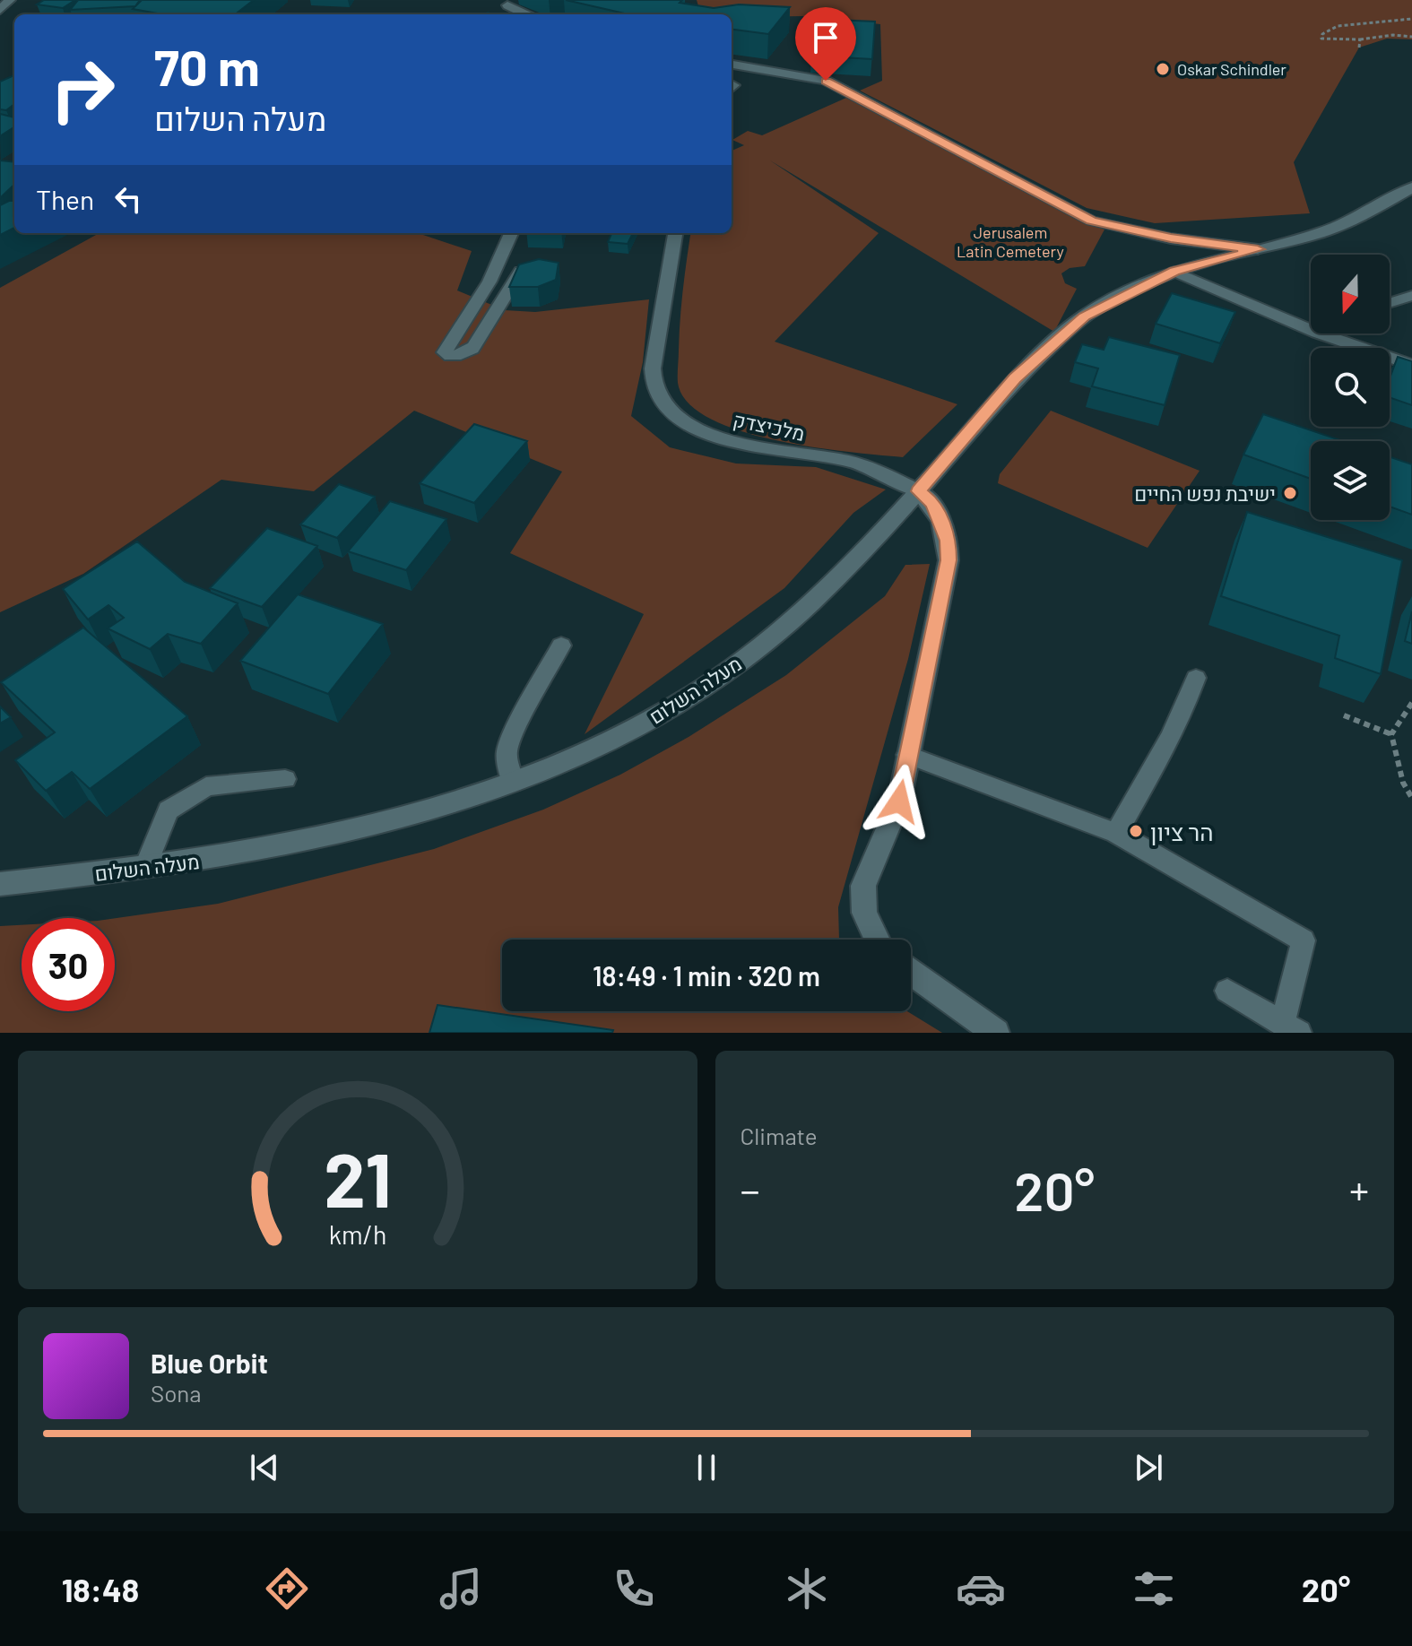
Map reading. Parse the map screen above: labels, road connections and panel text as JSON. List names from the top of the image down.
{
  "streets": {
    "street": ["מעלה השלום"],
    "lane": ["מלכיצדק"]
  },
  "crossings": [
    ["מלכיצדק", "מעלה השלום"]
  ],
  "parks": ["Jerusalem Latin Cemetery"],
  "places": ["Oskar Schindler", "ישיבת נפש החיים", "הר ציון"],
  "north": "bottom",
  "page": {
    "turn": ["70 m", "מעלה השלום"],
    "then": "Then",
    "limit": "30",
    "trip": "18:49 · 1 min · 320 m",
    "tile": "Climate",
    "heat": ["−", "20°", "+"],
    "song": ["Blue Orbit", "Sona"],
    "tabs": ["18:48", "20°"],
    "gauge": ["21", "km/h"]
  }
}
